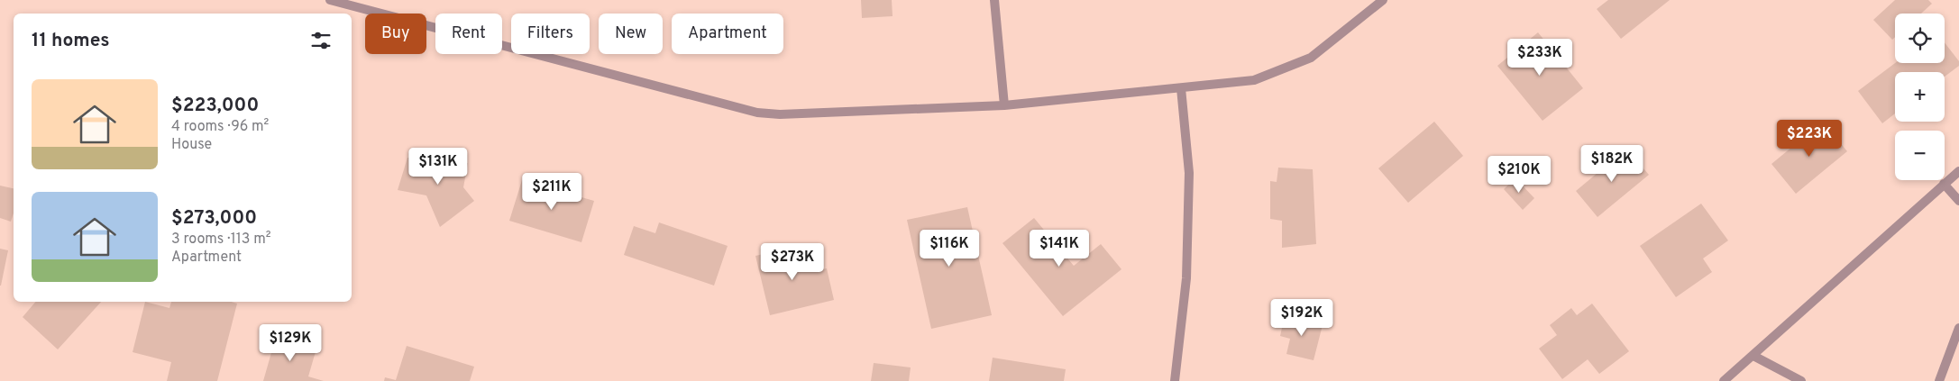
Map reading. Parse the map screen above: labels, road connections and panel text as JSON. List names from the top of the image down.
{
  "page": {
    "map_buttons": ["+", "−"],
    "chip": [
      "Buy",
      "Rent",
      "Filters",
      "New",
      "Apartment"
    ],
    "heading": "11 homes",
    "price": [
      "$233K",
      "$223K",
      "$182K",
      "$131K",
      "$210K",
      "$211K",
      "$116K",
      "$141K",
      "$273K",
      "$192K",
      "$129K"
    ],
    "list": [
      {
        "name": "$223,000",
        "note": "4 rooms · 96 m² · House"
      },
      {
        "name": "$273,000",
        "note": "3 rooms · 113 m² · Apartment"
      }
    ]
  }
}
